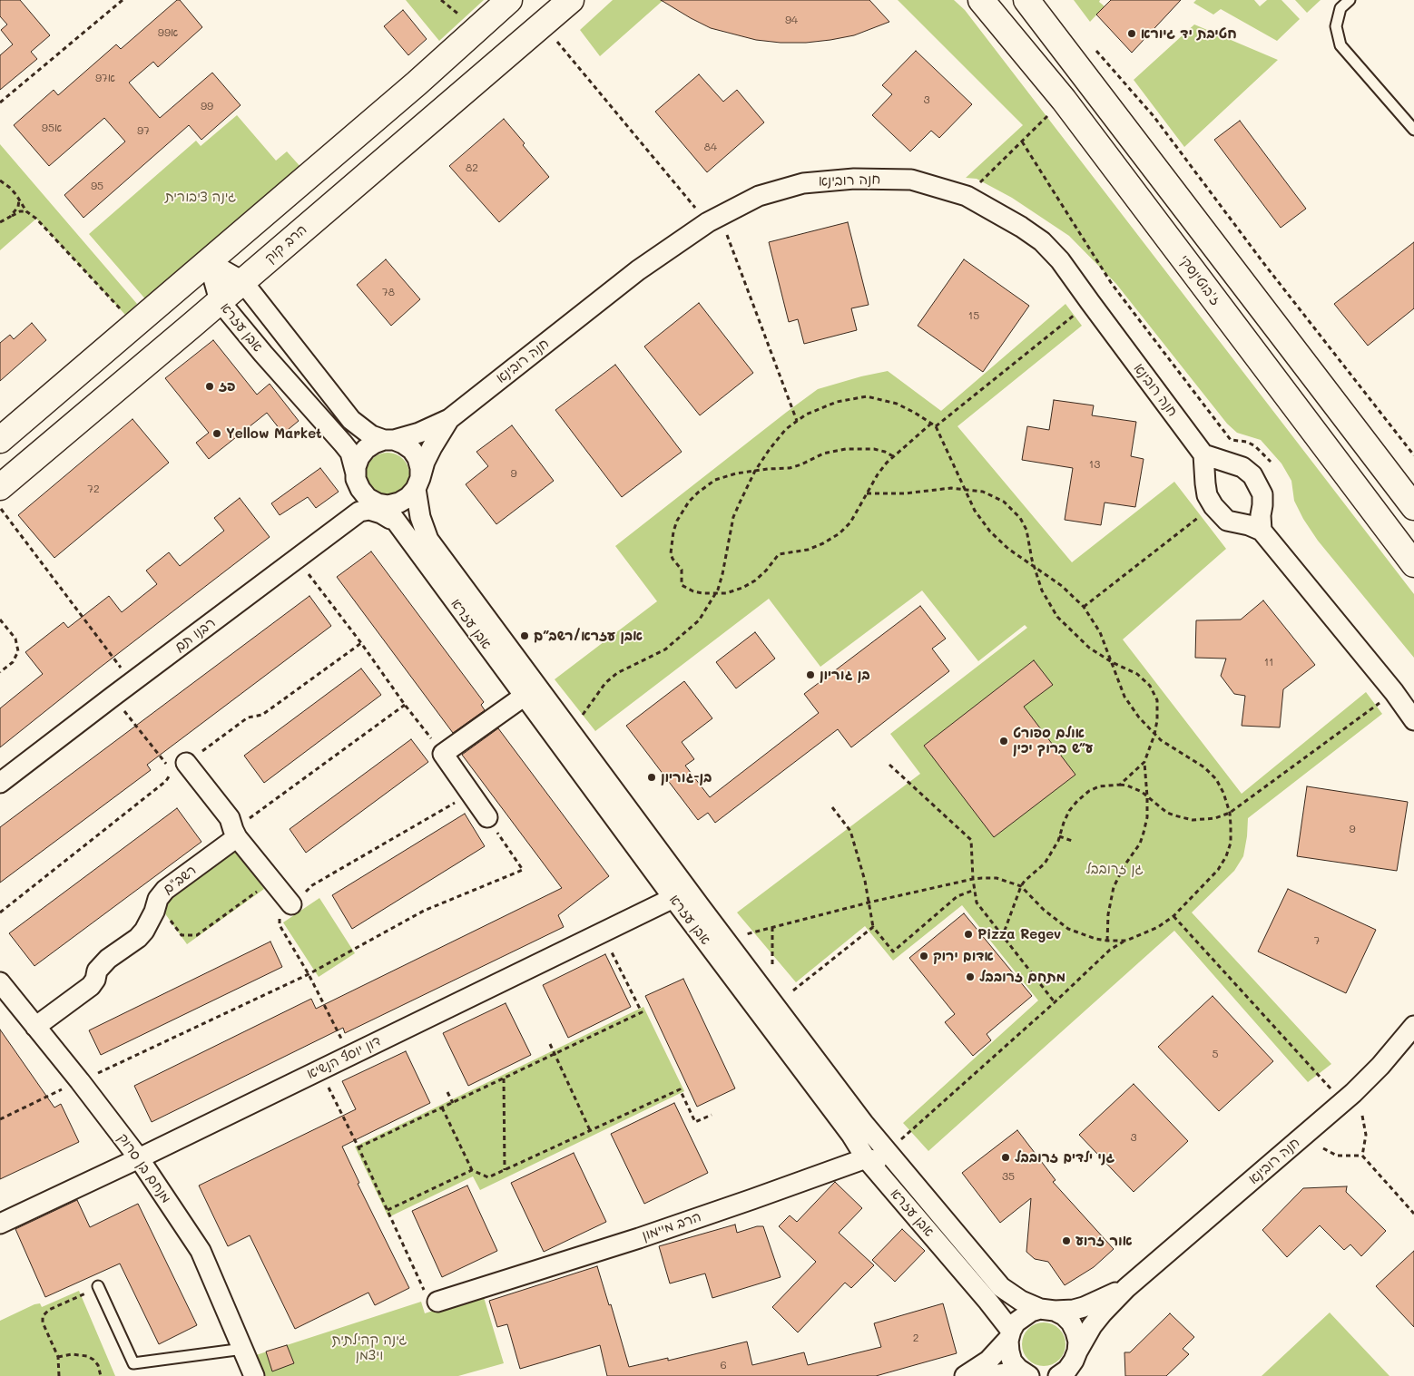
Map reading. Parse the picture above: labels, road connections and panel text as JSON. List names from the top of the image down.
{
  "streets": {
    "main road": ["הרב קוק", "ז'בוטינסקי"],
    "street": [
      "חנה רובינא",
      "אבן עזרא",
      "רבנו תם",
      "רשב\"ם",
      "דון יוסף הנשיא",
      "מנחם בן סרוק",
      "הרב מיימון"
    ]
  },
  "crossings": [
    ["חנה רובינא", "אבן עזרא"],
    ["הרב קוק", "אבן עזרא"],
    ["אבן עזרא", "רבנו תם"],
    ["אבן עזרא", "דון יוסף הנשיא"],
    ["אבן עזרא", "הרב מיימון"],
    ["רשב\"ם", "מנחם בן סרוק"],
    ["דון יוסף הנשיא", "מנחם בן סרוק"]
  ],
  "parks": ["גינה ציבורית", "גן זרובבל", "גינה קהילתית ויצמן"],
  "places": [
    "חטיבת יד גיורא",
    "פז",
    "Yellow Market",
    "אבן עזרא/רשב״ם",
    "בן גוריון",
    "אולם ספורט ע״ש ברוך יכין",
    "בן-גוריון",
    "Pizza Regev",
    "אדום ירוק",
    "מתחם זרובבל",
    "גני ילדים זרובבל",
    "אור זרוע"
  ],
  "house_numbers": [
    "94",
    "99א",
    "97א",
    "3",
    "99",
    "95א",
    "97",
    "84",
    "82",
    "95",
    "78",
    "15",
    "13",
    "9",
    "72",
    "11",
    "9",
    "7",
    "5",
    "3",
    "35",
    "2",
    "6"
  ]
}
